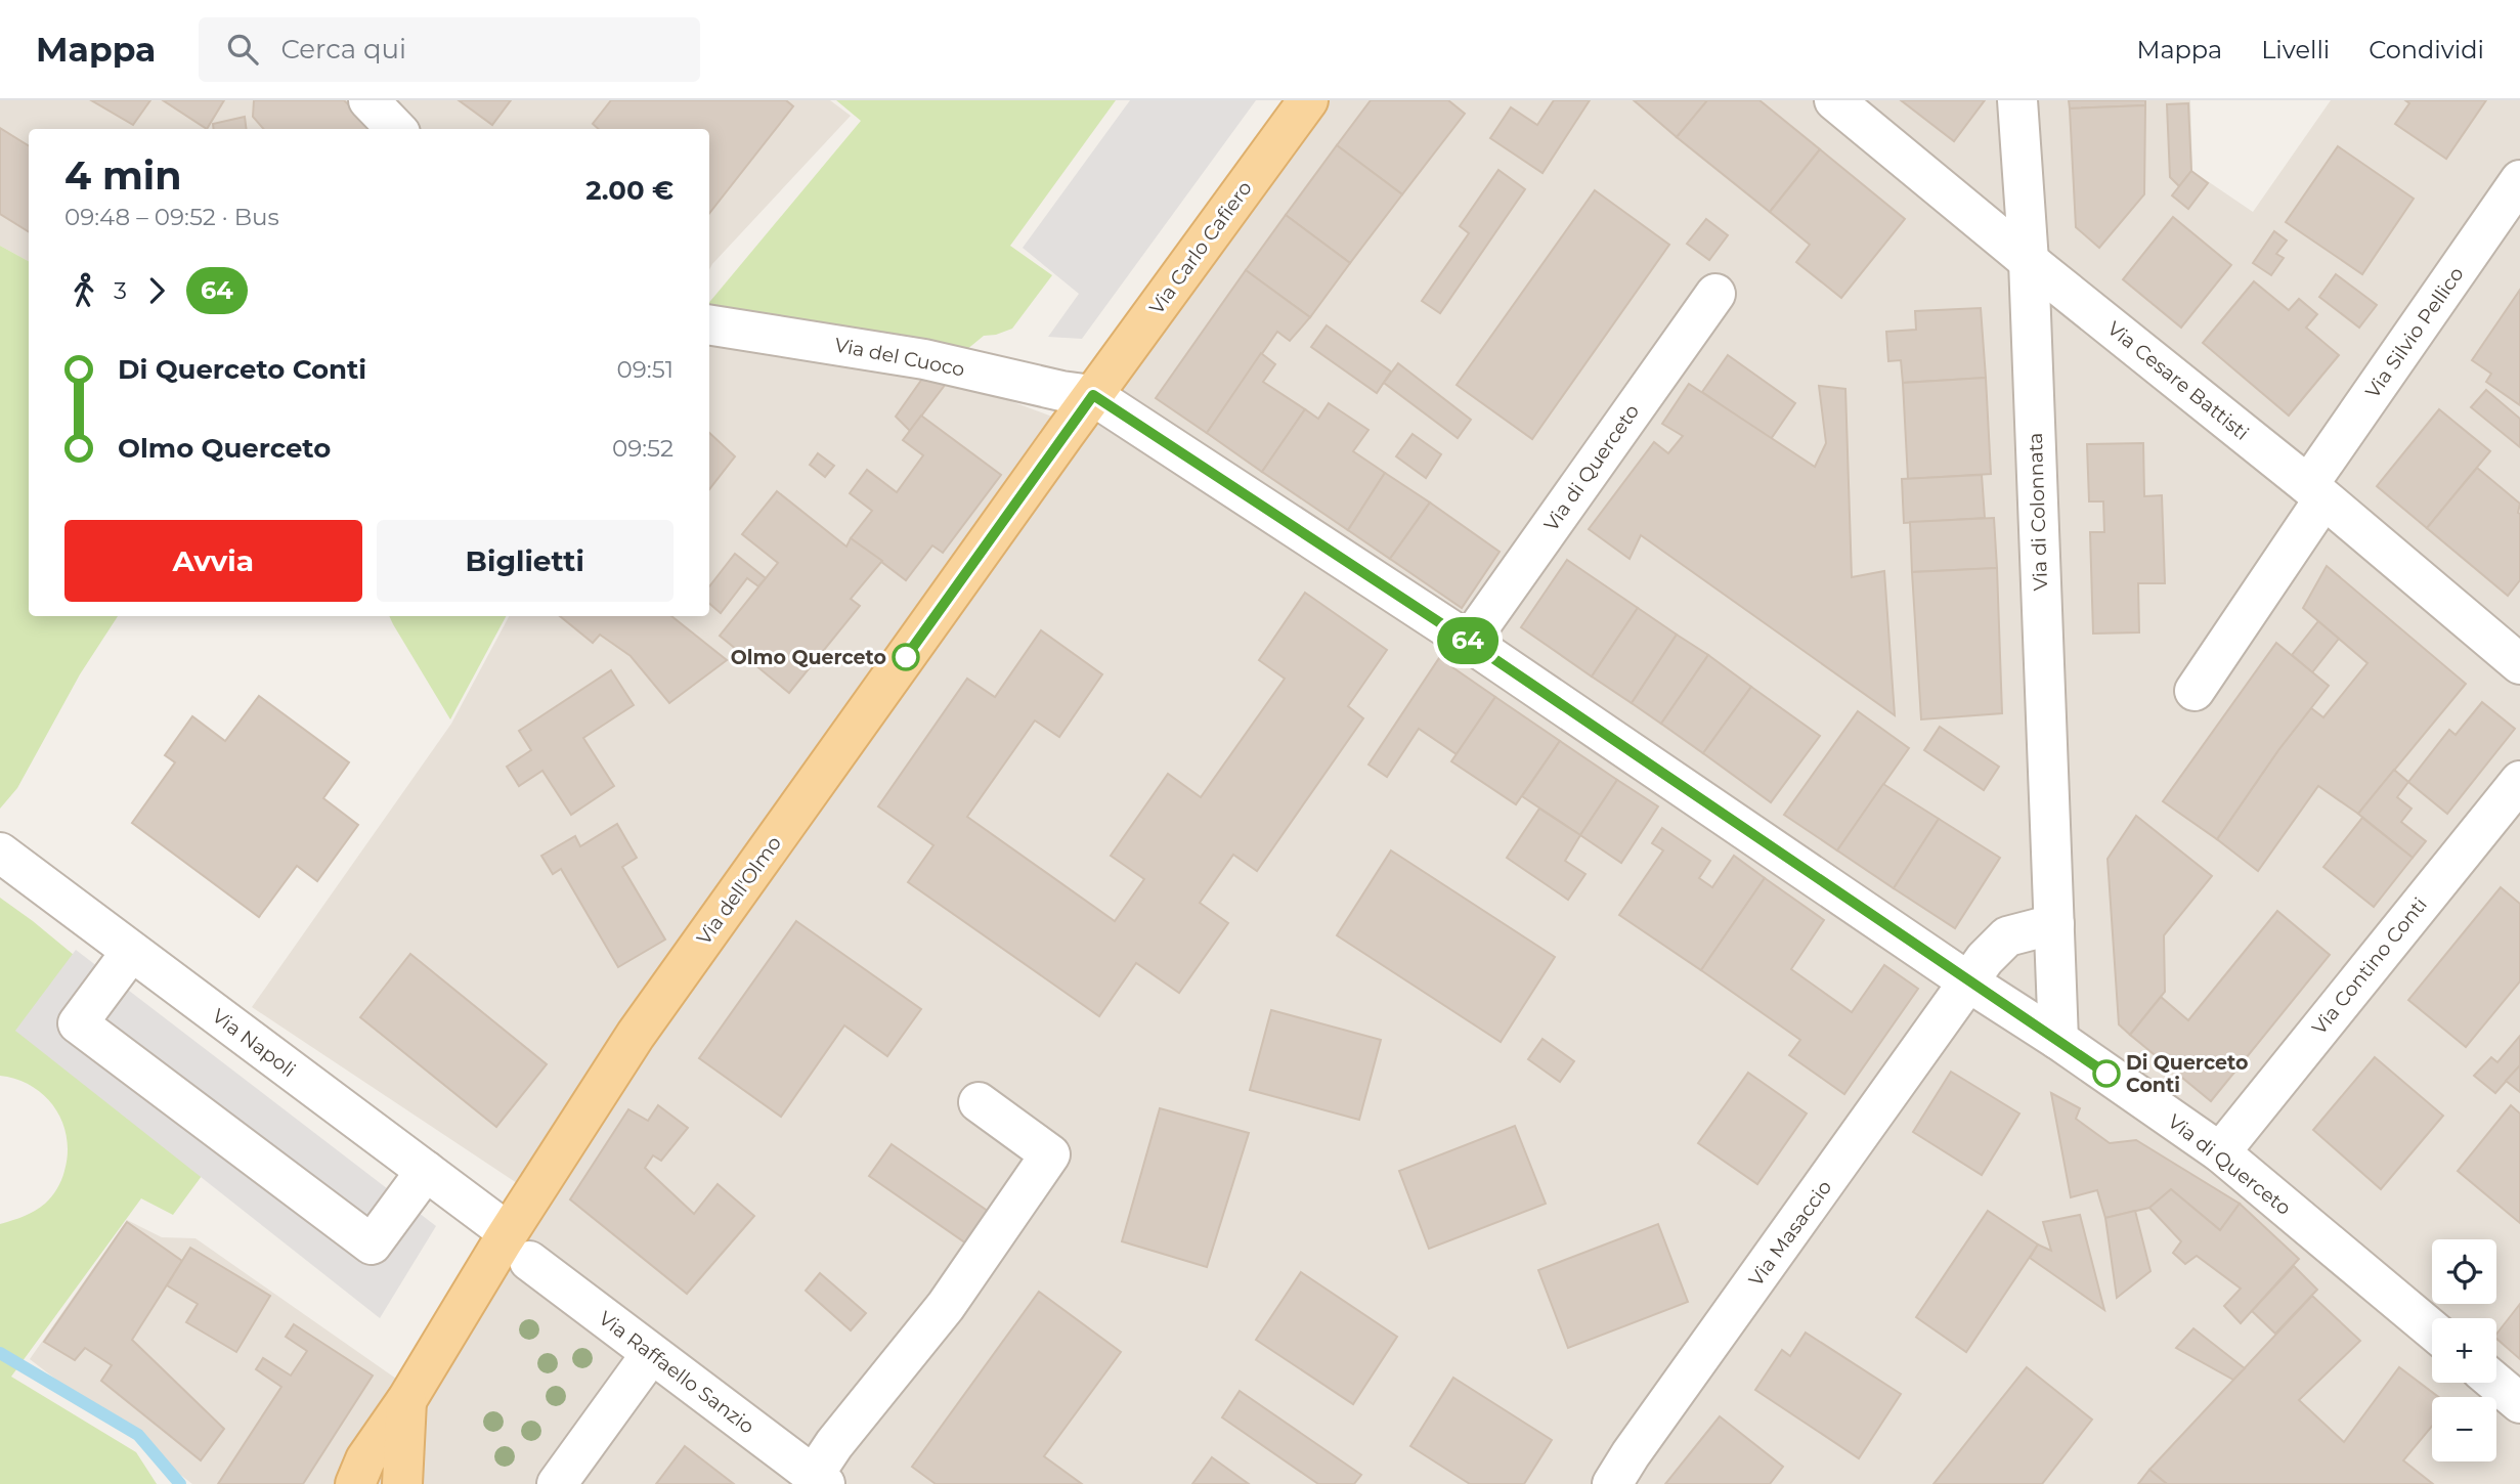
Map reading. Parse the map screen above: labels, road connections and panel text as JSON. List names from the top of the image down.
{
  "streets": {
    "main road": ["Via Carlo Cafiero", "Via dell'Olmo"],
    "street": [
      "Via Silvio Pellico",
      "Via del Cuoco",
      "Via Cesare Battisti",
      "Via di Querceto",
      "Via di Colonnata",
      "Via Contino Conti",
      "Via Napoli",
      "Via Masaccio",
      "Via Raffaello Sanzio"
    ]
  },
  "crossings": [
    ["Via Carlo Cafiero", "Via del Cuoco"],
    ["Via Carlo Cafiero", "Via di Querceto"],
    ["Via Carlo Cafiero", "Via dell'Olmo"],
    ["Via Silvio Pellico", "Via Cesare Battisti"],
    ["Via del Cuoco", "Via di Querceto"],
    ["Via del Cuoco", "Via dell'Olmo"],
    ["Via Cesare Battisti", "Via di Colonnata"],
    ["Via di Querceto", "Via di Colonnata"],
    ["Via di Querceto", "Via dell'Olmo"],
    ["Via di Querceto", "Via Contino Conti"],
    ["Via di Querceto", "Via Masaccio"],
    ["Via dell'Olmo", "Via Napoli"],
    ["Via dell'Olmo", "Via Raffaello Sanzio"],
    ["Via Napoli", "Via Raffaello Sanzio"]
  ],
  "places": ["Olmo Querceto", "Di Querceto Conti"],
  "lines": ["bus line 64"],
  "page": {
    "header": "Mappa",
    "search": "Cerca qui",
    "nav": ["Mappa", "Livelli", "Condividi"],
    "on_map": "64",
    "heading": ["4 min", "09:48 – 09:52 · Bus", "2.00 €"],
    "legs": ["3", "64"],
    "list": [
      {
        "name": "Di Querceto Conti",
        "value": "09:51"
      },
      {
        "name": "Olmo Querceto",
        "value": "09:52"
      }
    ],
    "buttons": ["Avvia", "Biglietti"],
    "map_buttons": ["+", "−"]
  }
}
